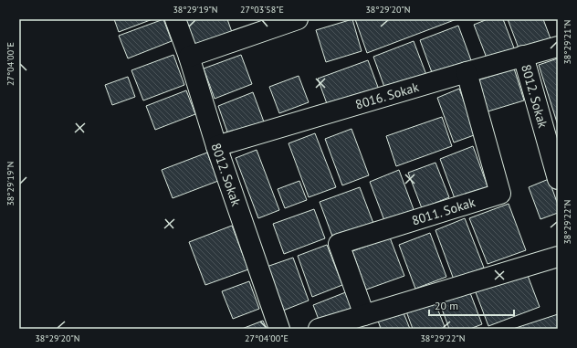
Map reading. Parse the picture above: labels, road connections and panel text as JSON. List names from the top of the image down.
{
  "streets": {
    "street": ["8016. Sokak", "8012. Sokak", "8011. Sokak"]
  },
  "crossings": [
    ["8016. Sokak", "8012. Sokak"],
    ["8016. Sokak", "8011. Sokak"]
  ],
  "scale_bar": "20 m",
  "coordinates": [
    "38°29'19\"N",
    "27°03'58\"E",
    "38°29'20\"N",
    "38°29'21\"N",
    "27°04'00\"E",
    "38°29'22\"N"
  ]
}
